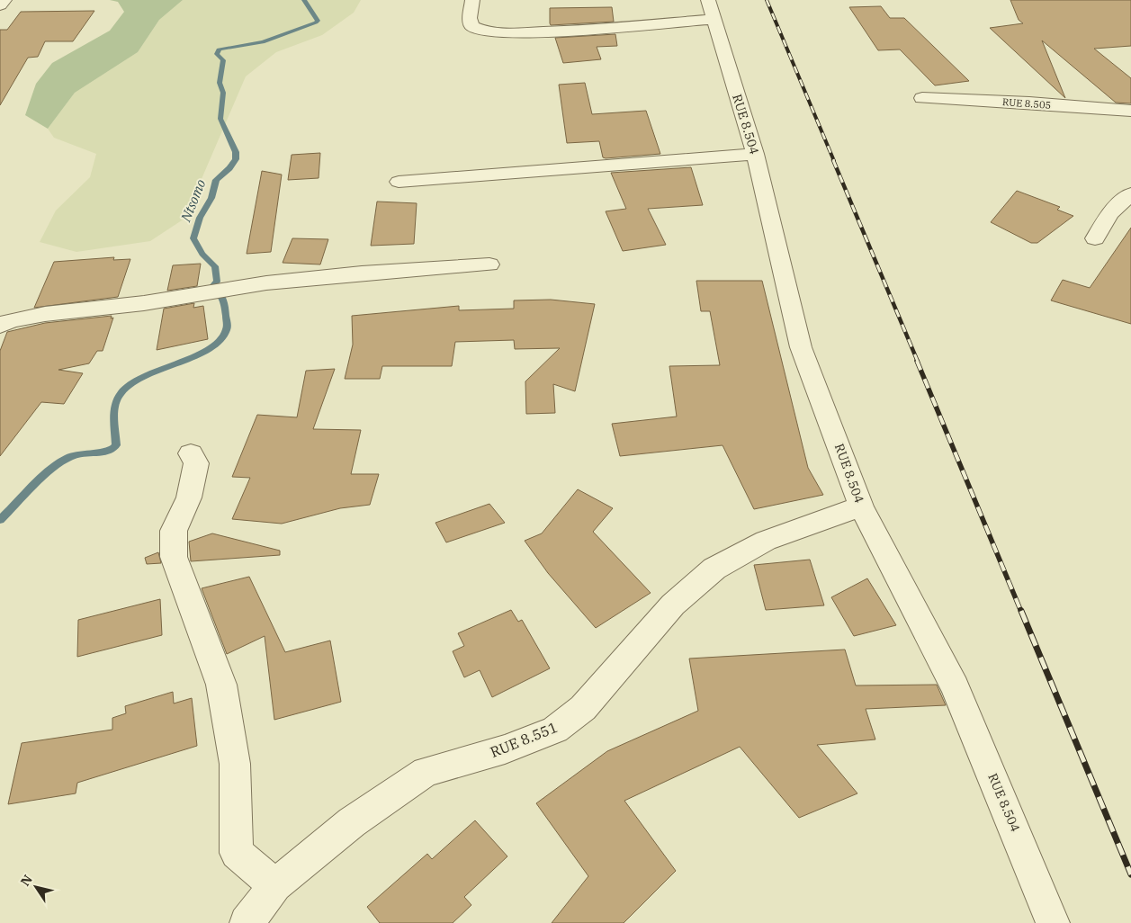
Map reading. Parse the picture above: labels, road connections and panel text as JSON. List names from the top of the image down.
{
  "streets": {
    "street": ["RUE 8.505", "RUE 8.504", "RUE 8.551"]
  },
  "crossings": [
    ["RUE 8.504", "RUE 8.551"]
  ],
  "water": ["Ntsomo"],
  "north": "top left"
}
